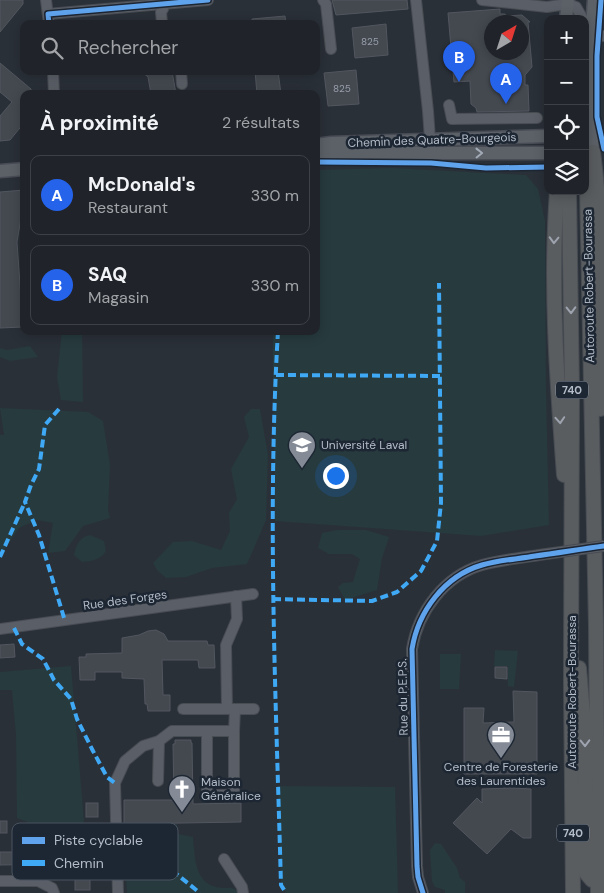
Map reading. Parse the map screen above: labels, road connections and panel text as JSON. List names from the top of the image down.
{
  "streets": {
    "highway": ["Autoroute Robert-Bourassa", "740"],
    "main road": ["Chemin des Quatre-Bourgeois"],
    "street": ["Rue des Forges", "Rue du P.E.P.S."]
  },
  "places": {
    "school or university": ["Université Laval"],
    "office": ["Centre de Foresterie des Laurentides"],
    "church": ["Maison Généralice"]
  },
  "house_numbers": ["825", "825"],
  "legend": ["Piste cyclable", "Chemin"],
  "north": "top right",
  "page": {
    "map_buttons": ["+", "−"],
    "search": "Rechercher",
    "pins": ["B", "A"],
    "heading": ["À proximité", "2 résultats"],
    "list": [
      {
        "mark": "A",
        "name": "McDonald's",
        "note": "Restaurant",
        "value": "330 m"
      },
      {
        "mark": "B",
        "name": "SAQ",
        "note": "Magasin",
        "value": "330 m"
      }
    ]
  }
}
